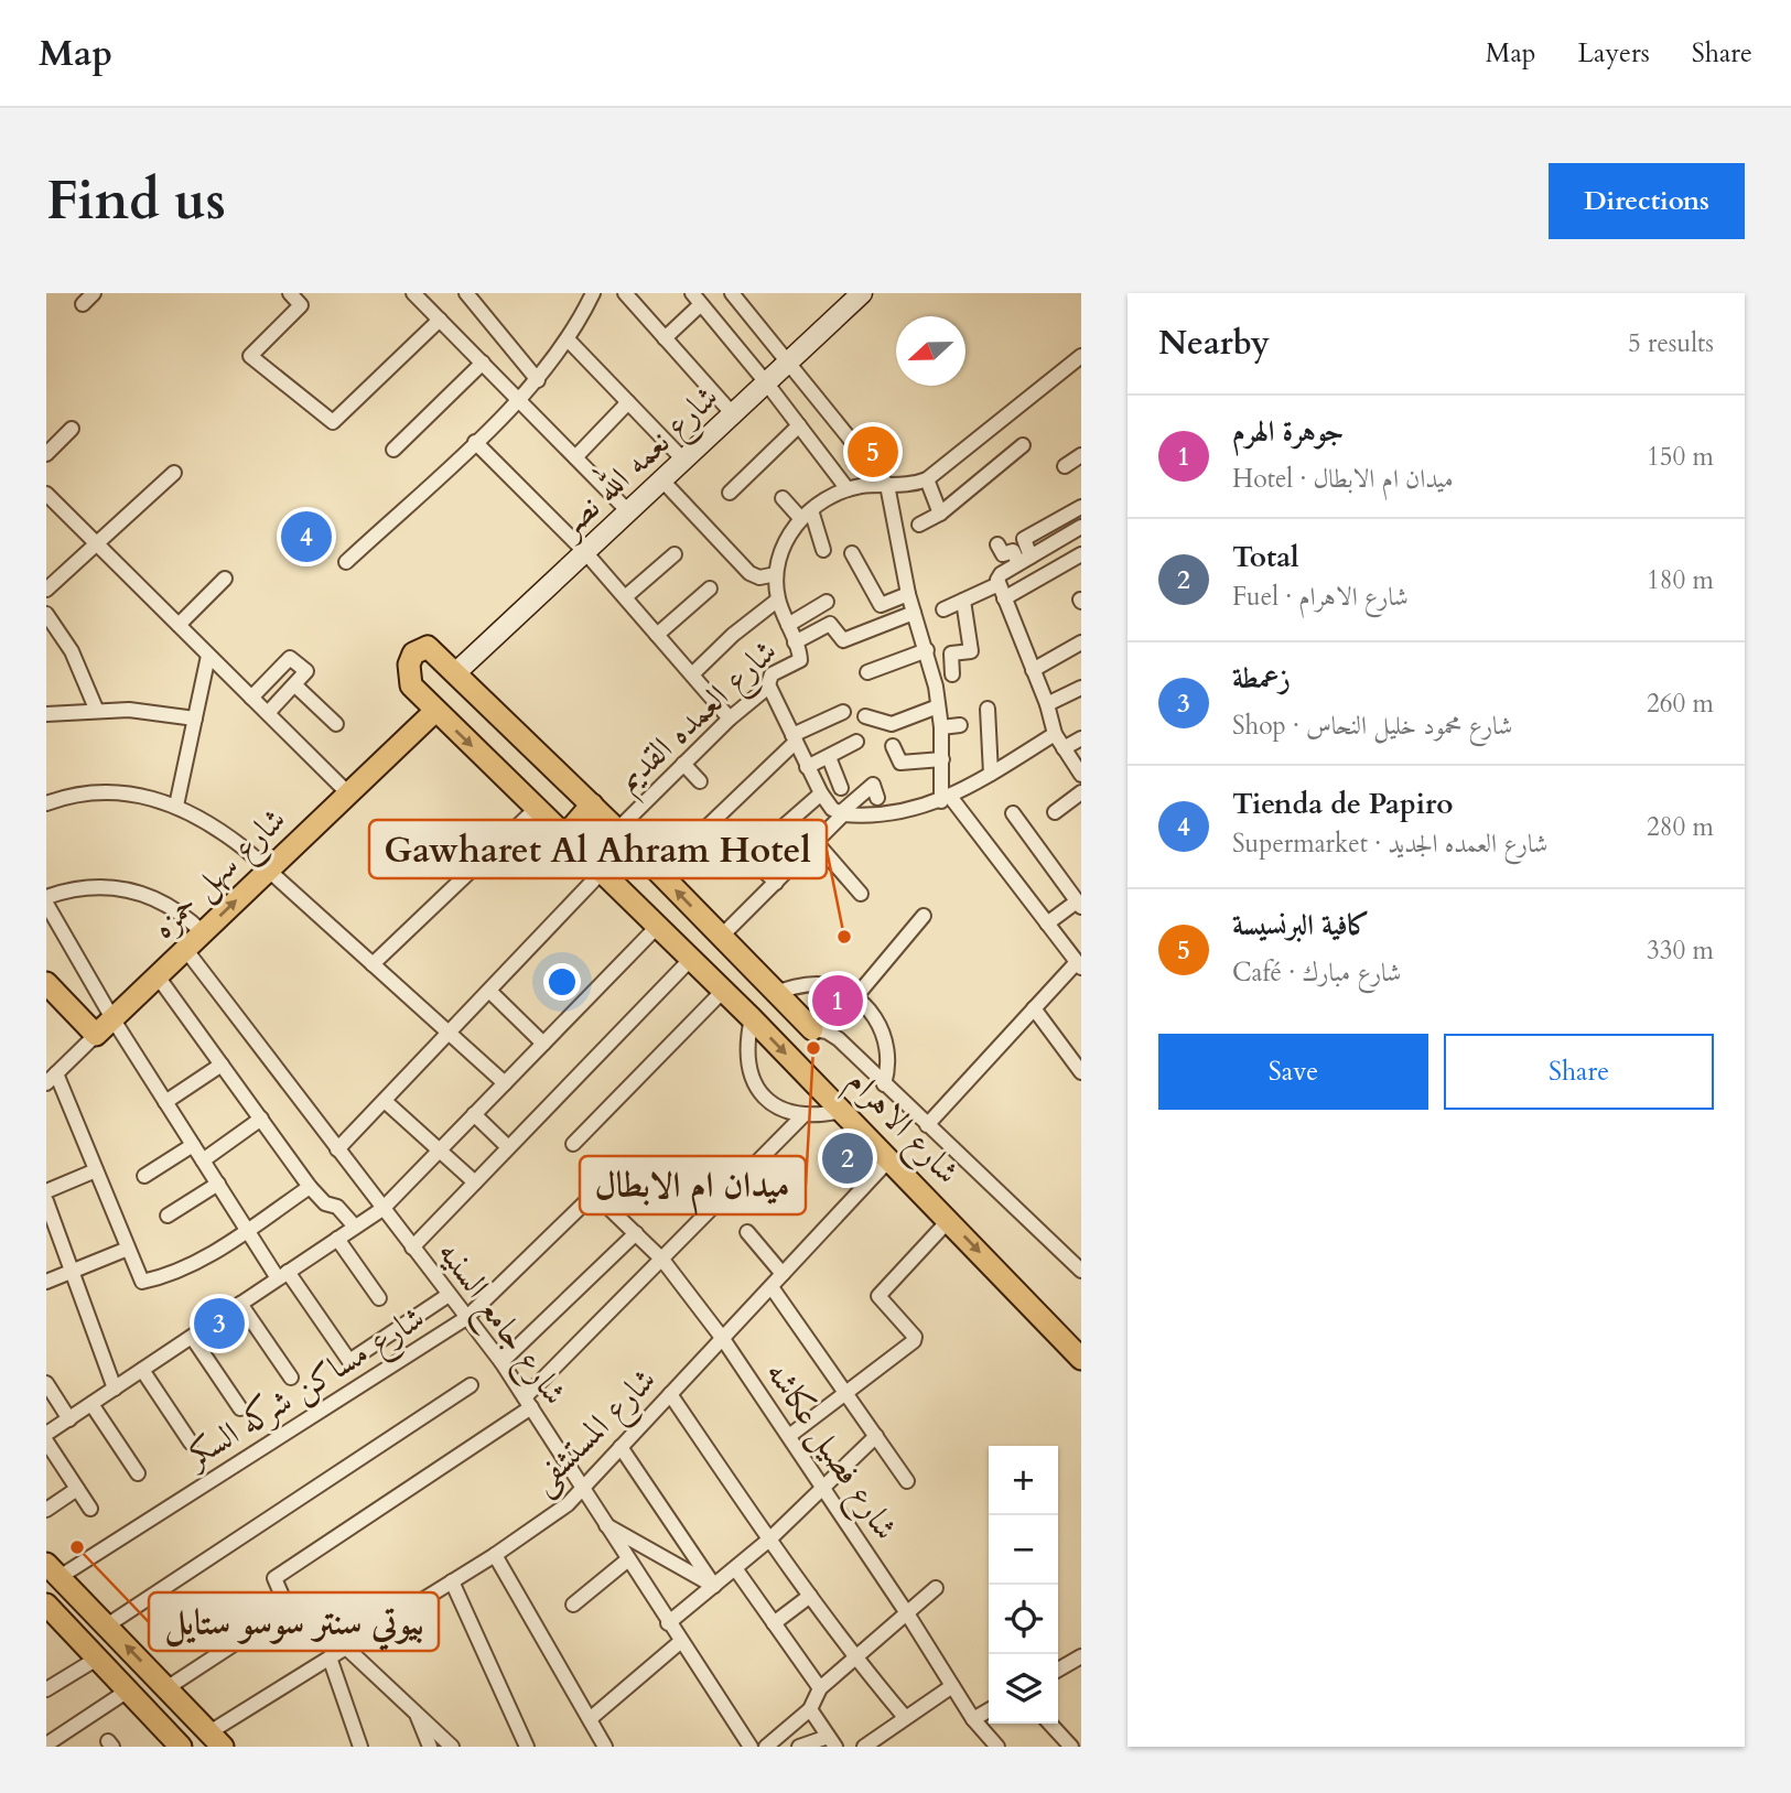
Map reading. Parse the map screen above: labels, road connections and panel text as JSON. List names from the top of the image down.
{
  "streets": {
    "main road": ["شارع سهل حمزه", "شارع الاهرام"],
    "street": [
      "شارع نعمه الله نصر",
      "شارع العمده القديم",
      "شارع جامع السنيه",
      "شارع مساكن شركه السكر",
      "شارع المستشفى",
      "شارع فصيل عكاشه"
    ]
  },
  "crossings": [
    ["شارع نعمه الله نصر", "شارع الاهرام"],
    ["شارع سهل حمزه", "شارع الاهرام"],
    ["شارع سهل حمزه", "شارع جامع السنيه"],
    ["شارع الاهرام", "شارع المستشفى"],
    ["شارع جامع السنيه", "شارع مساكن شركه السكر"],
    ["شارع جامع السنيه", "شارع المستشفى"],
    ["شارع مساكن شركه السكر", "شارع فصيل عكاشه"],
    ["شارع المستشفى", "شارع فصيل عكاشه"]
  ],
  "places": ["Gawharet Al Ahram Hotel", "ميدان ام الابطال", "بيوتي سنتر سوسو ستايل"],
  "north": "left",
  "page": {
    "header": "Map",
    "nav": ["Map", "Layers", "Share"],
    "buttons": [
      "Directions",
      ["Save", "Share"]
    ],
    "title": "Find us",
    "heading": ["Nearby", "5 results"],
    "list": [
      {
        "mark": "1",
        "name": "جوهرة الهرم",
        "note": "Hotel · ميدان ام الابطال",
        "value": "150 m"
      },
      {
        "mark": "2",
        "name": "Total",
        "note": "Fuel · شارع الاهرام",
        "value": "180 m"
      },
      {
        "mark": "3",
        "name": "زعمطة",
        "note": "Shop · شارع محمود خليل النحاس",
        "value": "260 m"
      },
      {
        "mark": "4",
        "name": "Tienda de Papiro",
        "note": "Supermarket · شارع العمده الجديد",
        "value": "280 m"
      },
      {
        "mark": "5",
        "name": "كافية البرنسيسة",
        "note": "Café · شارع مبارك",
        "value": "330 m"
      }
    ],
    "pins": [
      "5",
      "4",
      "1",
      "2",
      "3"
    ],
    "map_buttons": ["+", "−"]
  }
}
